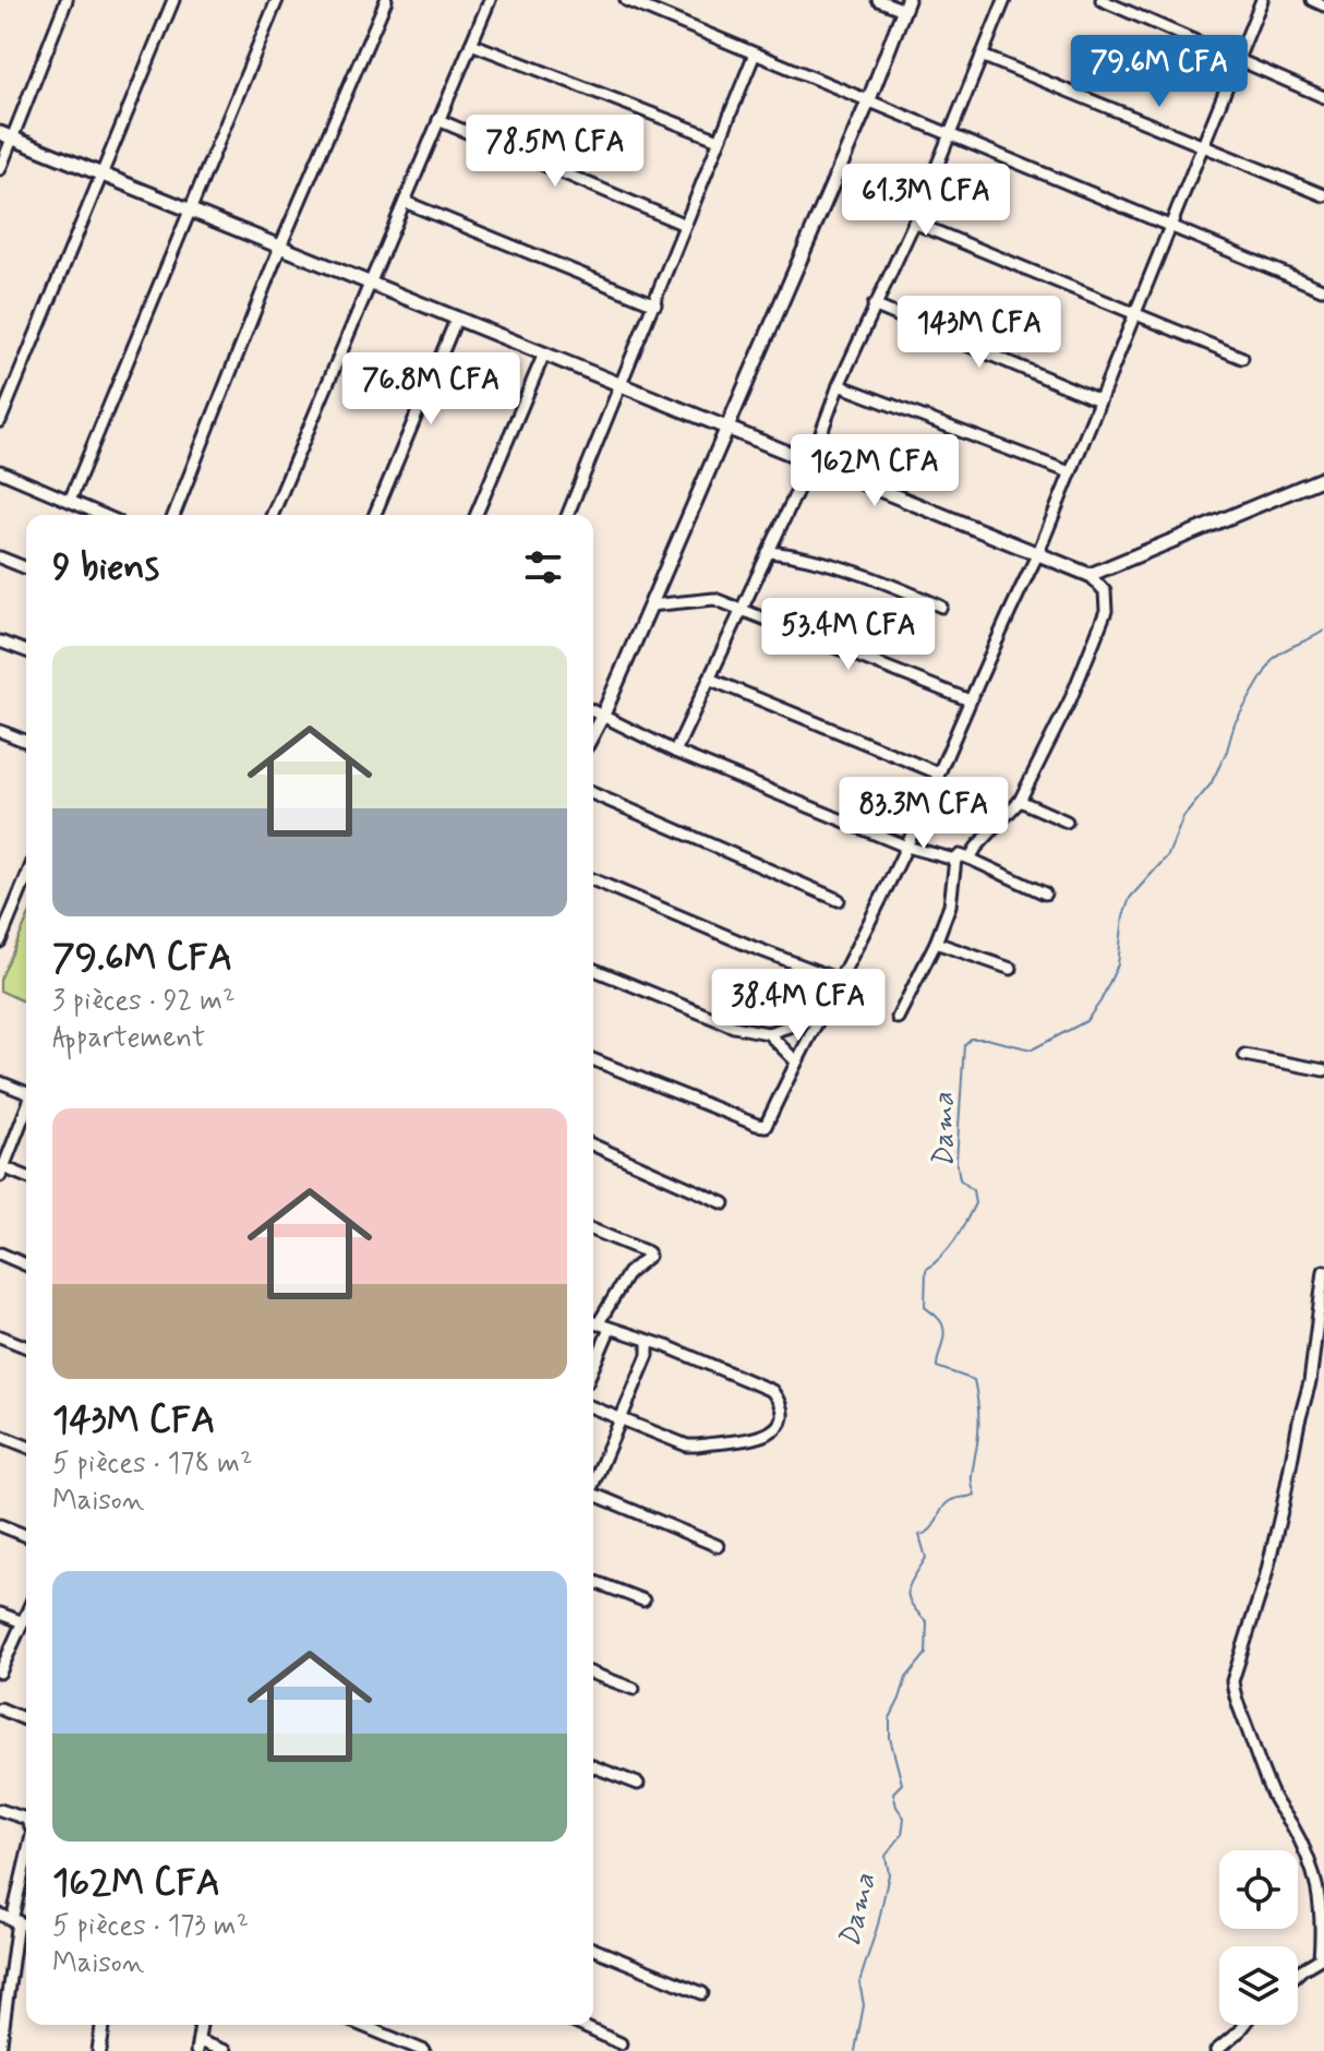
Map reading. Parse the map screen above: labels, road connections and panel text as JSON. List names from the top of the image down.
{
  "water": ["Dama"],
  "page": {
    "price": [
      "79.6M CFA",
      "78.5M CFA",
      "61.3M CFA",
      "143M CFA",
      "76.8M CFA",
      "162M CFA",
      "53.4M CFA",
      "83.3M CFA",
      "38.4M CFA"
    ],
    "heading": "9 biens",
    "list": [
      {
        "name": "79.6M CFA",
        "note": "3 pièces · 92 m² · Appartement"
      },
      {
        "name": "143M CFA",
        "note": "5 pièces · 178 m² · Maison"
      },
      {
        "name": "162M CFA",
        "note": "5 pièces · 173 m² · Maison"
      }
    ]
  }
}
